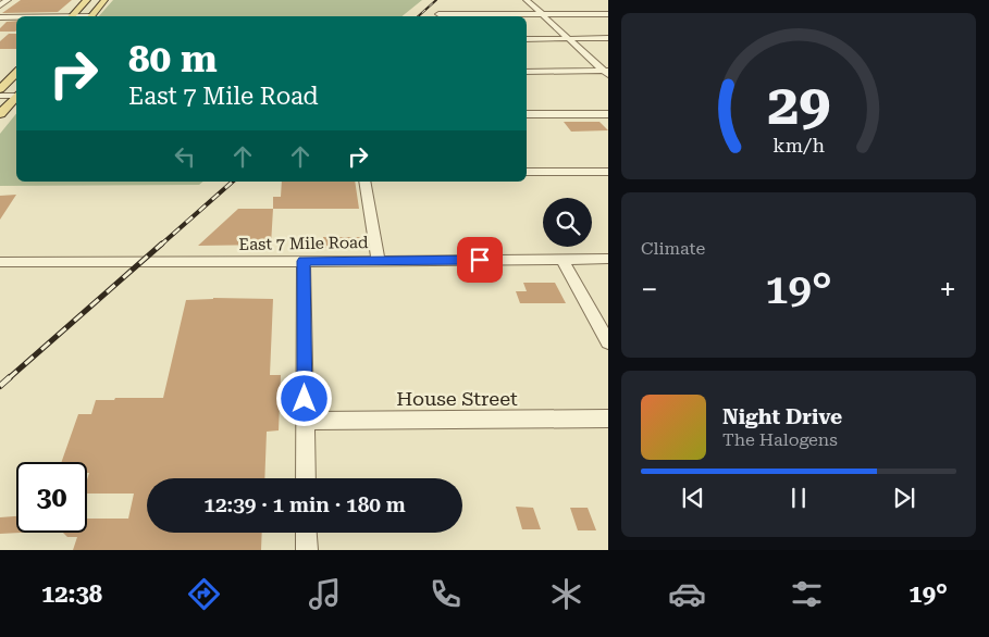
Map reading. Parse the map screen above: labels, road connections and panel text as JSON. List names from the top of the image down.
{
  "streets": {
    "street": ["East 7 Mile Road", "House Street"]
  },
  "page": {
    "turn": ["80 m", "East 7 Mile Road"],
    "tile": "Climate",
    "heat": ["−", "19°", "+"],
    "song": ["Night Drive", "The Halogens"],
    "limit": "30",
    "trip": "12:39 · 1 min · 180 m",
    "tabs": ["12:38", "19°"],
    "gauge": ["29", "km/h"]
  }
}
